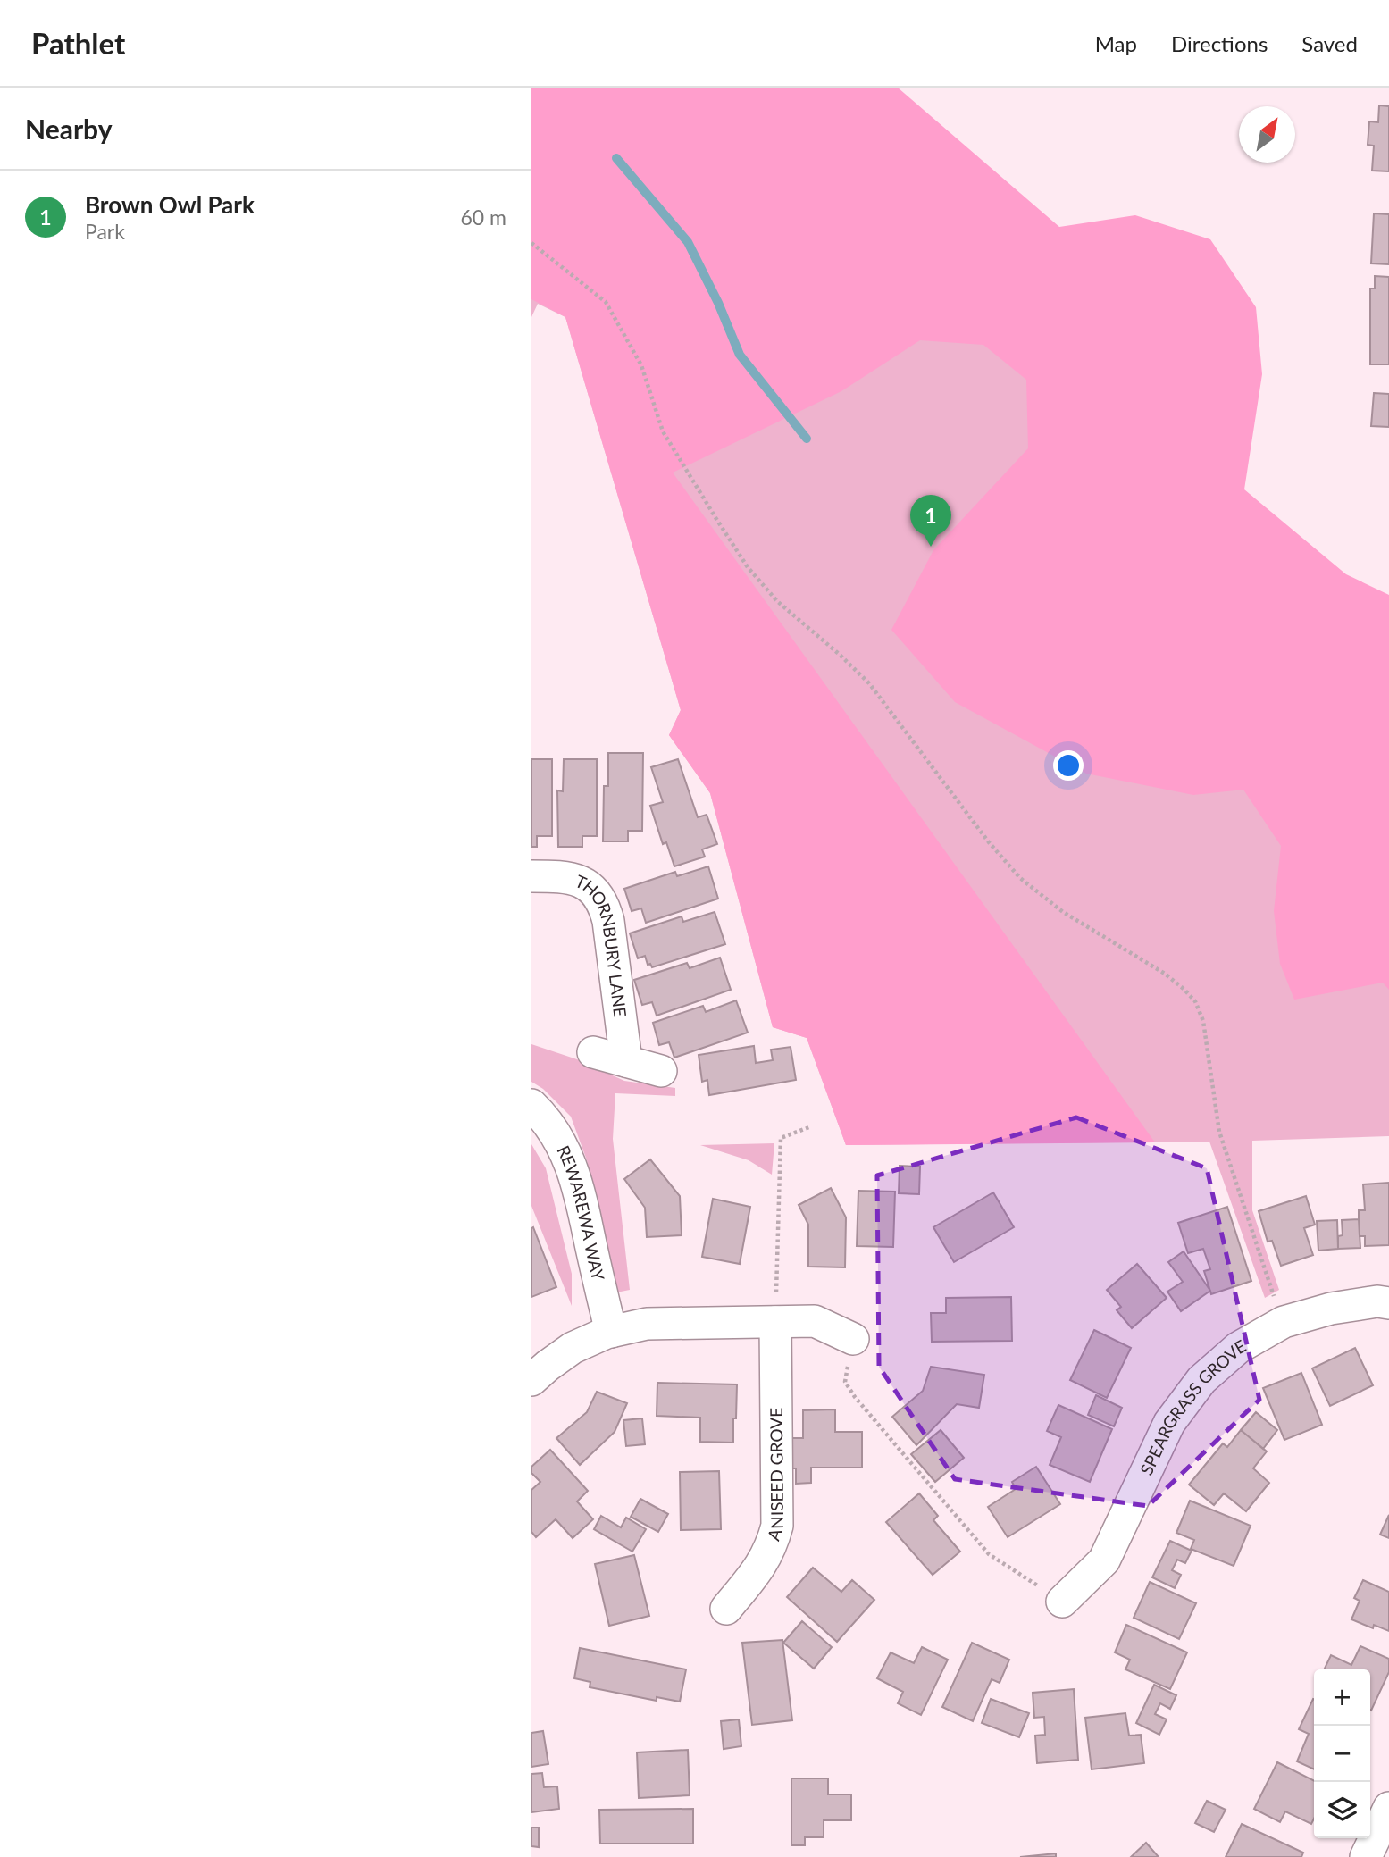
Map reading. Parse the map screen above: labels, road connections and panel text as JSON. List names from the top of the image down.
{
  "streets": {
    "street": [
      "THORNBURY LANE",
      "REWAREWA WAY",
      "SPEARGRASS GROVE",
      "ANISEED GROVE"
    ]
  },
  "north": "top right",
  "page": {
    "header": "Pathlet",
    "nav": ["Map", "Directions", "Saved"],
    "heading": "Nearby",
    "list": [
      {
        "mark": "1",
        "name": "Brown Owl Park",
        "note": "Park",
        "value": "60 m"
      }
    ],
    "pins": "1",
    "map_buttons": ["+", "−"]
  }
}
